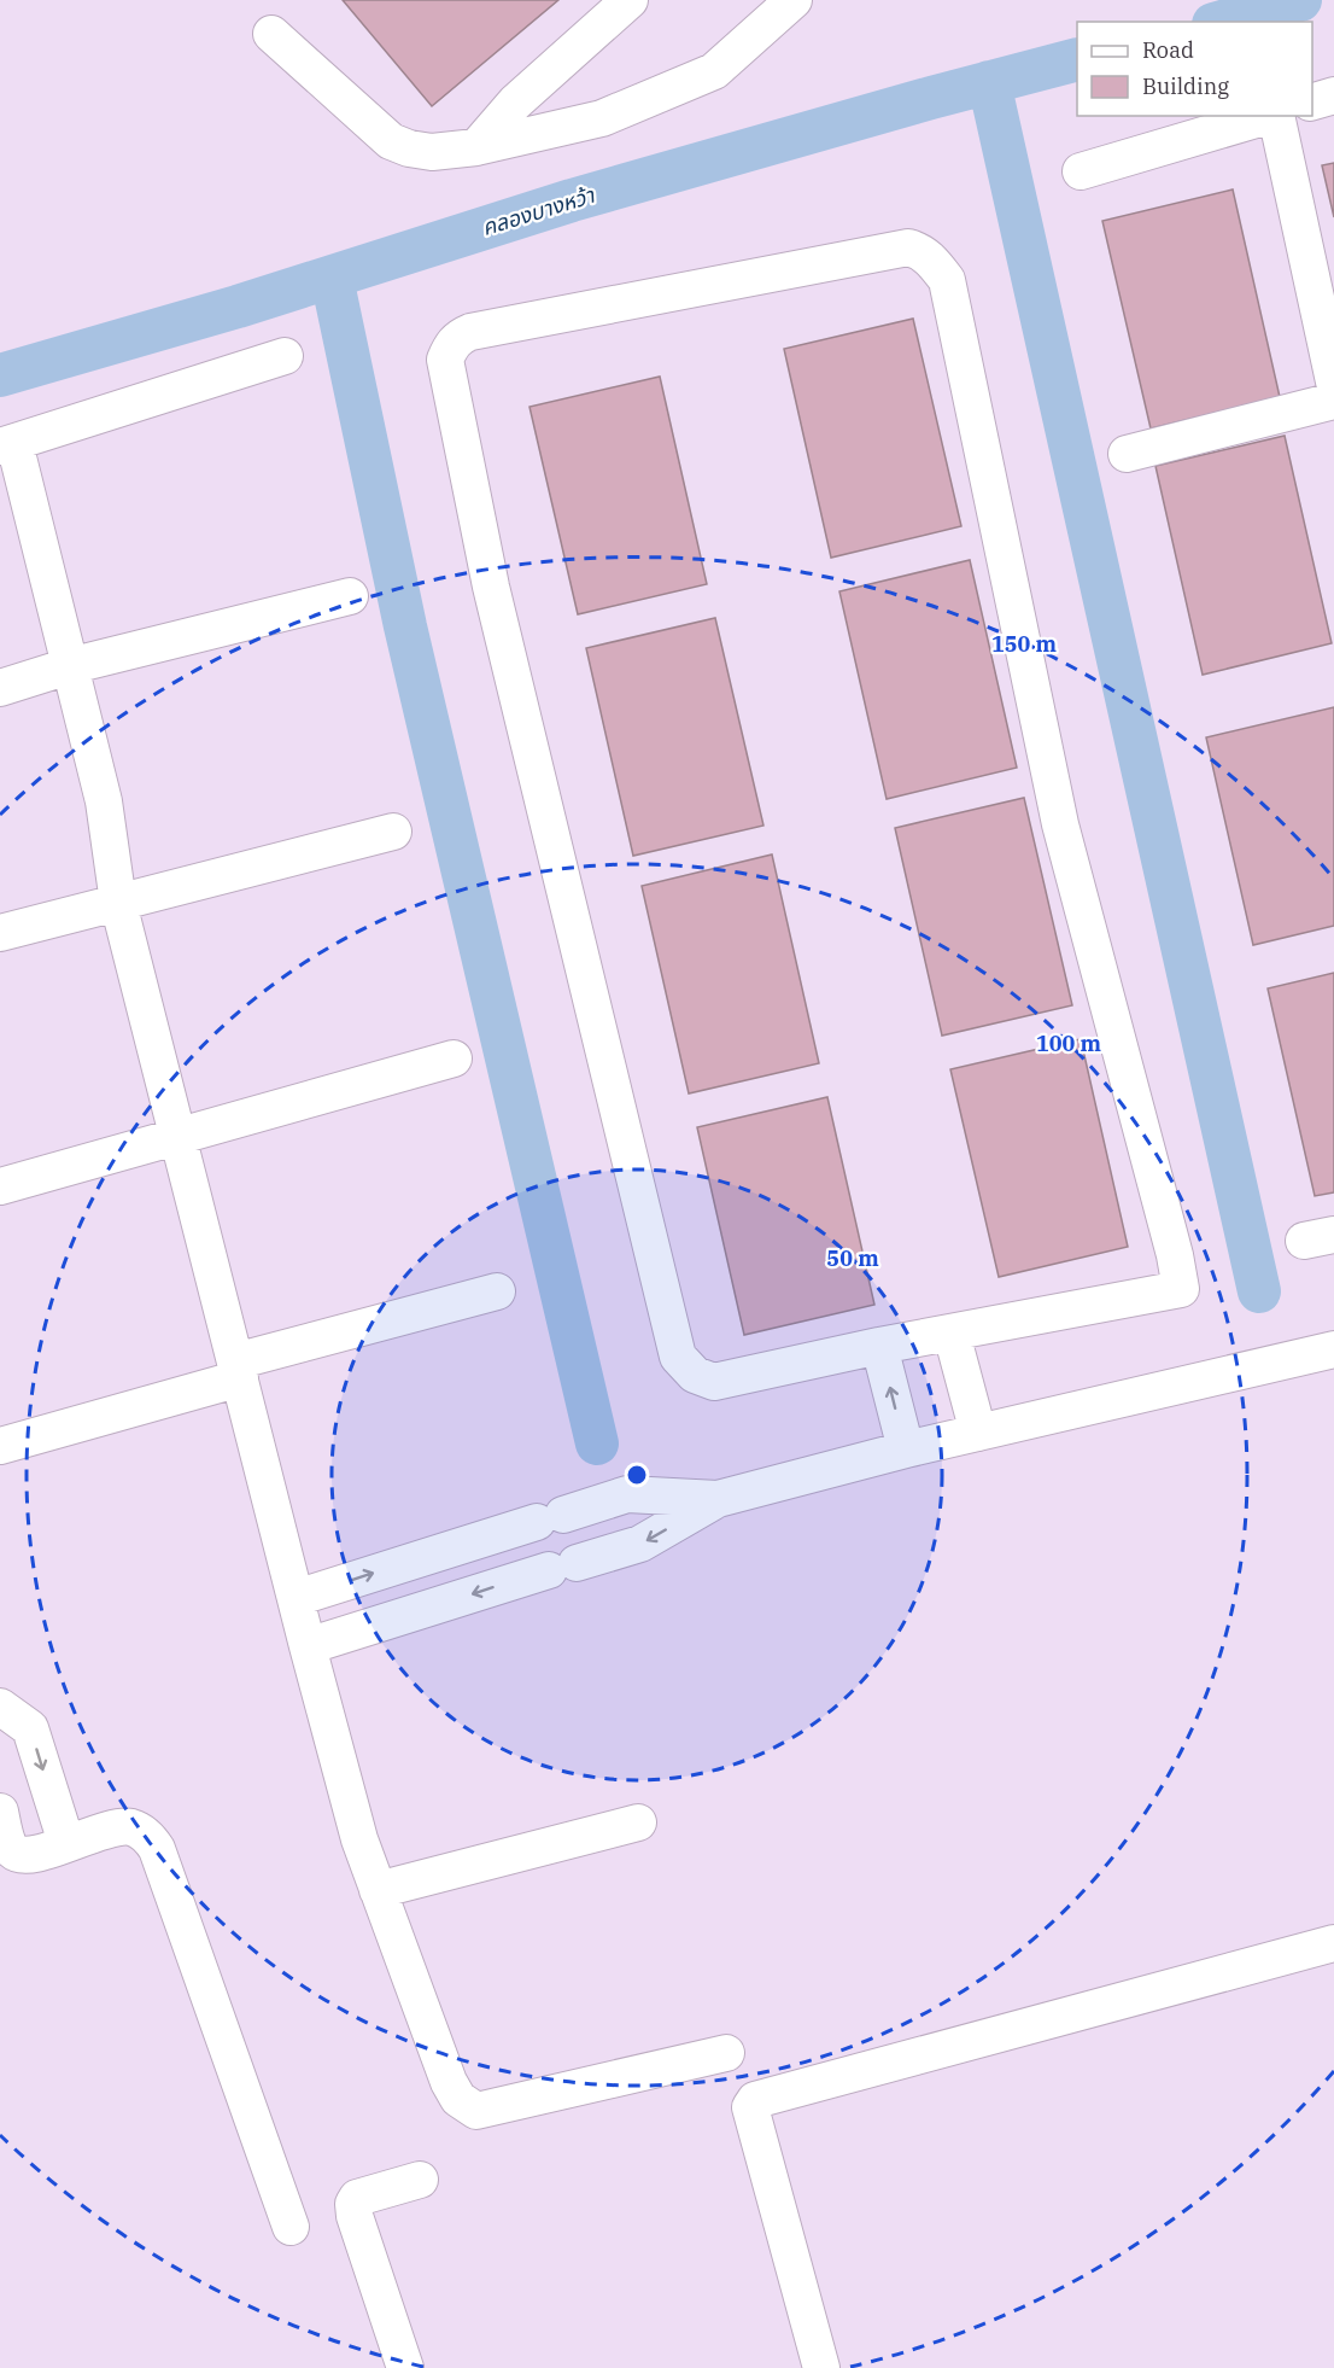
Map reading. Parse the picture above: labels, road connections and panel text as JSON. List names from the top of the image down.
{
  "water": ["คลองบางหว้า"],
  "legend": ["Road", "Building"],
  "rings": ["150 m", "100 m", "50 m"]
}
